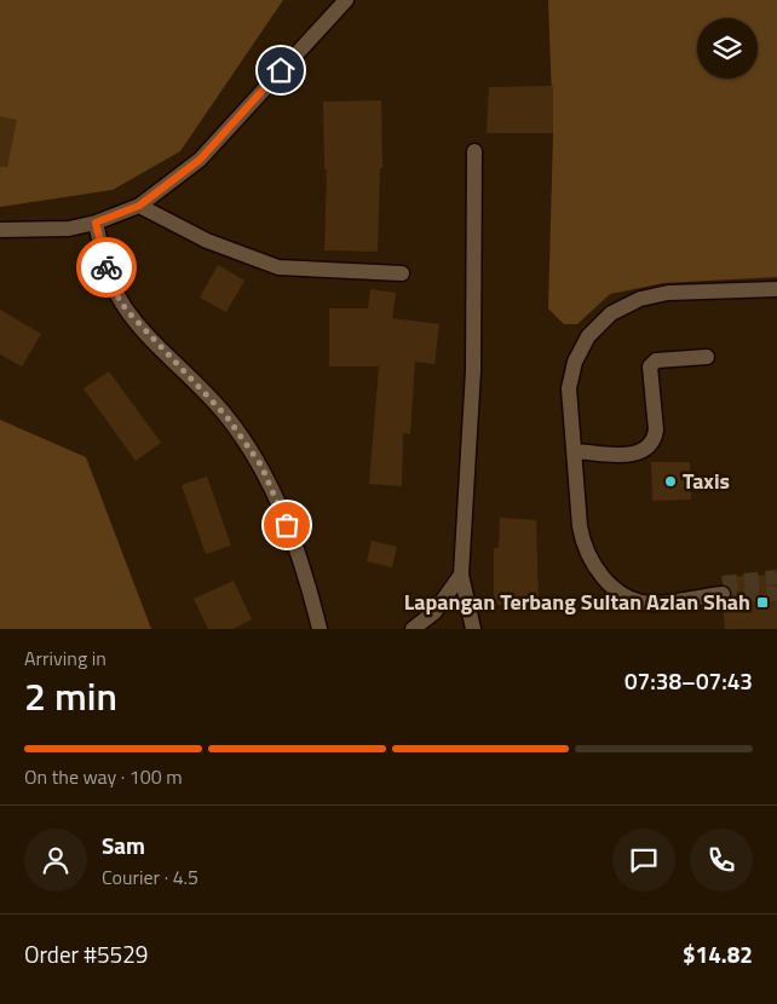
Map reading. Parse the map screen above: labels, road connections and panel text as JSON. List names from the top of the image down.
{
  "places": {
    "other": ["Taxis"],
    "transit": ["Lapangan Terbang Sultan Azlan Shah"]
  },
  "page": {
    "heading": ["2 min", "Arriving in", "07:38–07:43"],
    "panel": [
      "Sam",
      "Courier · 4.5",
      "Order #5529",
      "$14.82"
    ],
    "bar": "On the way · 100 m"
  }
}
